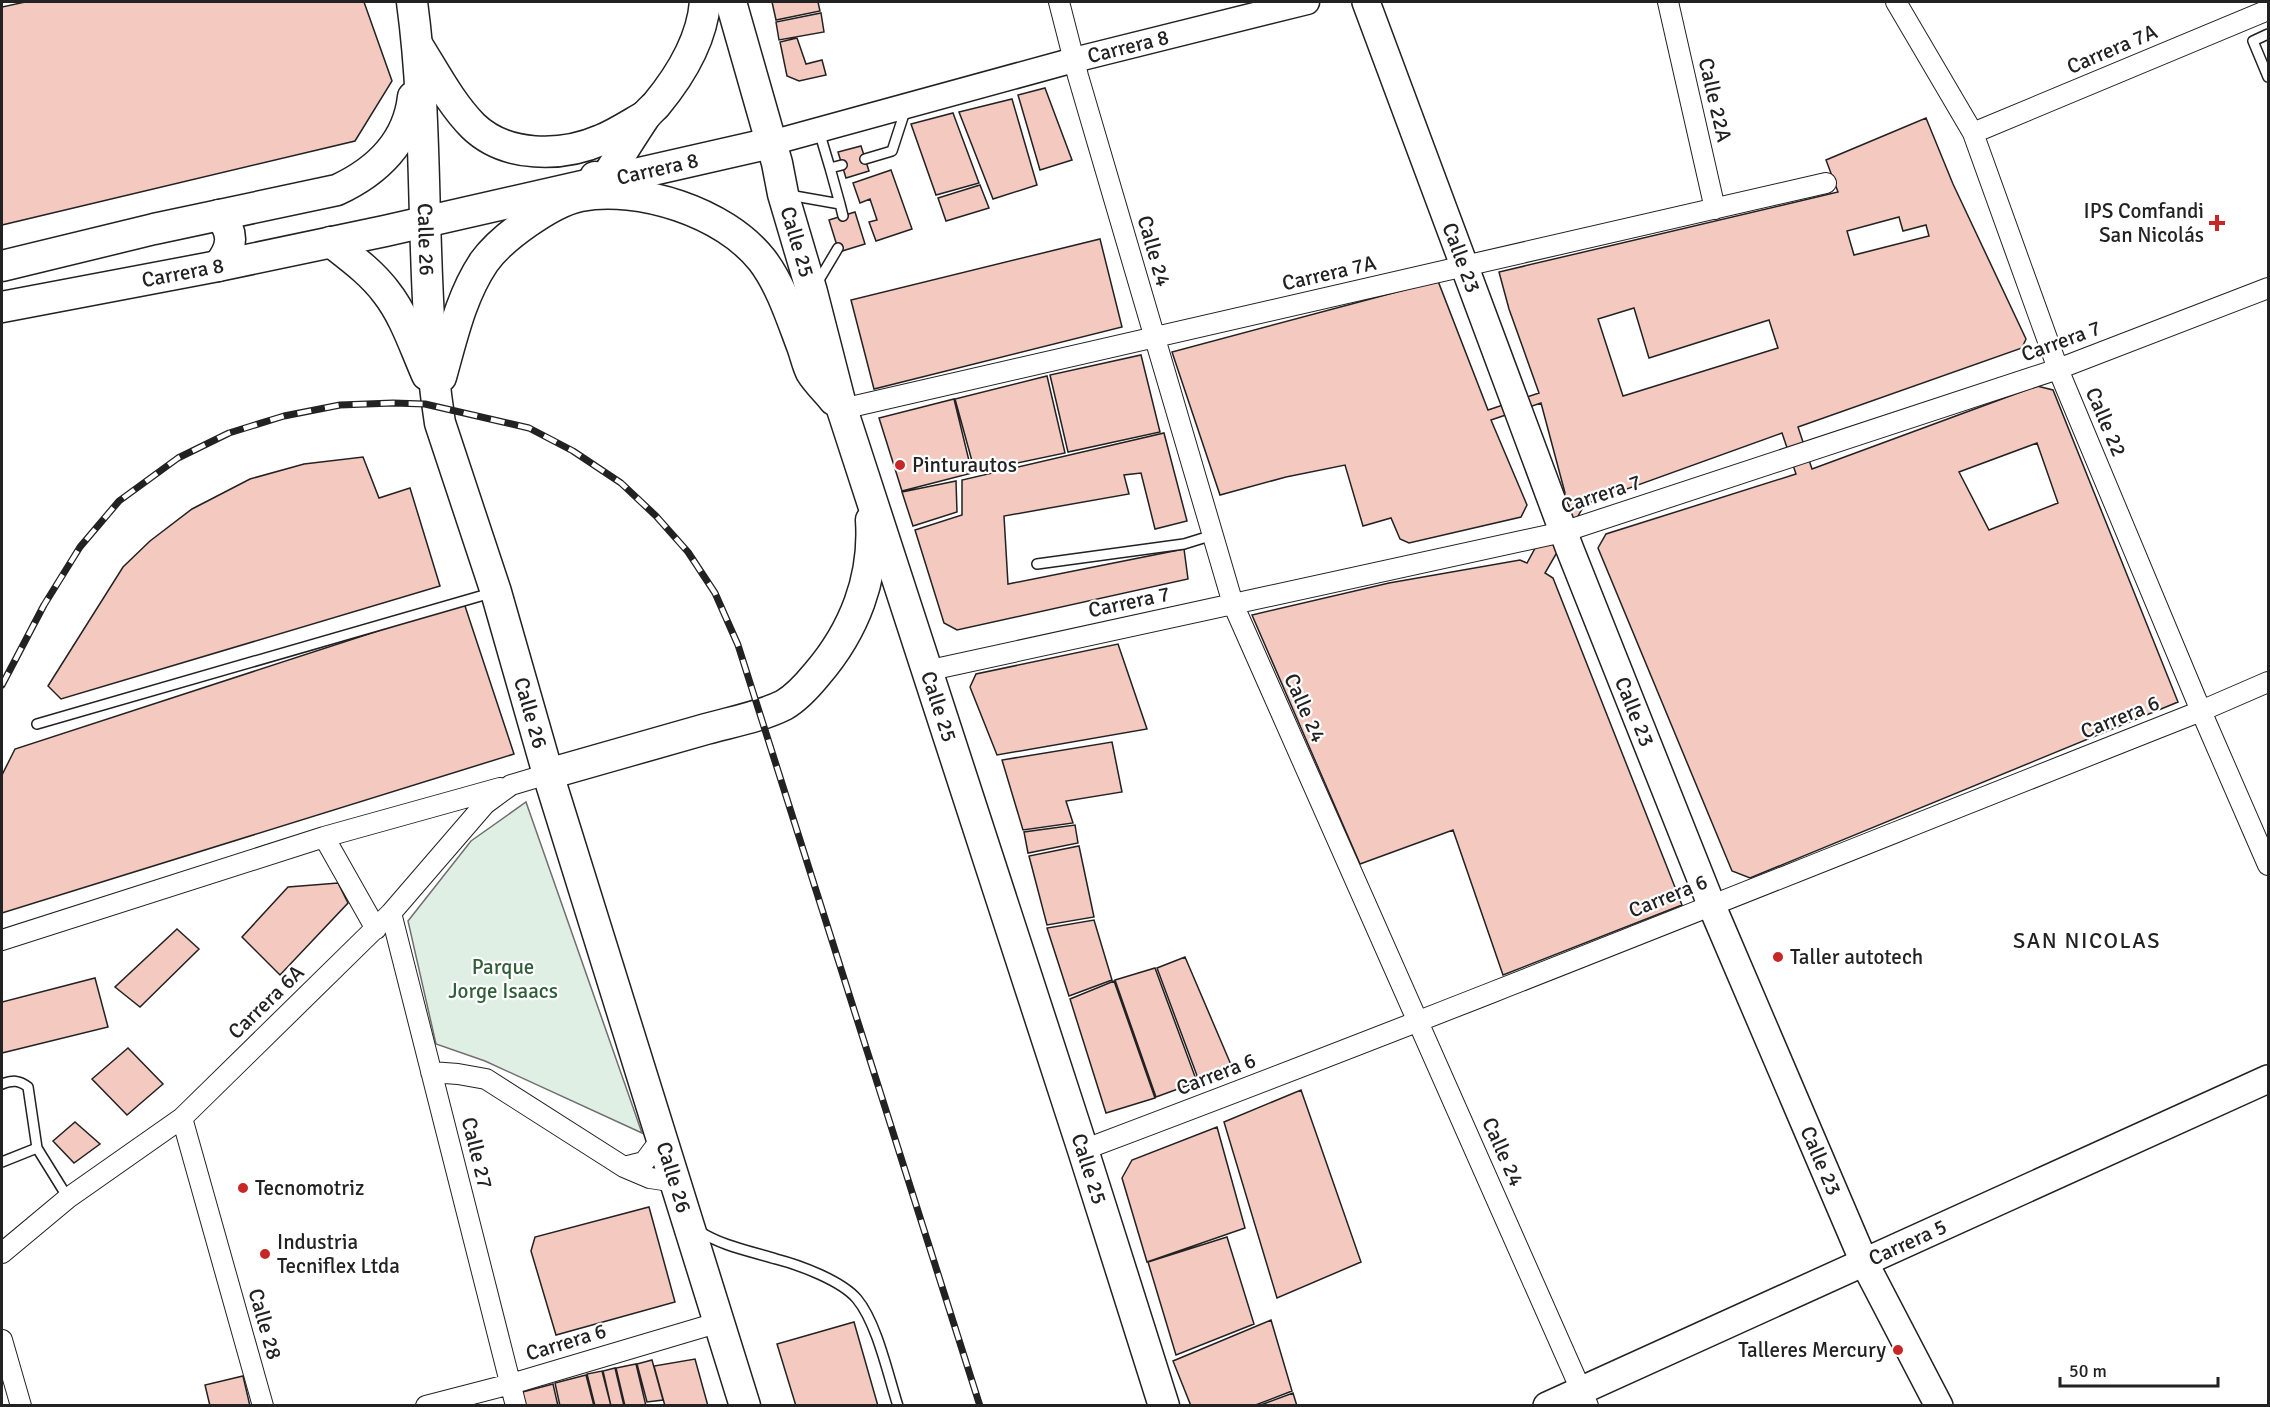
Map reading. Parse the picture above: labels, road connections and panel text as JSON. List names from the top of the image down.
{
  "streets": {
    "main road": [
      "Carrera 8",
      "Calle 26",
      "Calle 25",
      "Calle 23",
      "Carrera 5"
    ],
    "street": [
      "Carrera 7A",
      "Calle 22A",
      "Calle 24",
      "Carrera 7",
      "Calle 22",
      "Carrera 6",
      "Carrera 6A",
      "Calle 27",
      "Calle 28"
    ]
  },
  "crossings": [
    ["Carrera 8", "Calle 26"],
    ["Carrera 8", "Calle 25"],
    ["Carrera 8", "Calle 24"],
    ["Carrera 7A", "Calle 22A"],
    ["Carrera 7A", "Calle 25"],
    ["Carrera 7A", "Calle 24"],
    ["Carrera 7A", "Calle 23"],
    ["Carrera 7A", "Calle 22"],
    ["Calle 26", "Carrera 6"],
    ["Calle 26", "Carrera 6A"],
    ["Calle 25", "Carrera 7"],
    ["Calle 25", "Carrera 6"],
    ["Calle 24", "Carrera 7"],
    ["Calle 24", "Carrera 6"],
    ["Calle 24", "Carrera 5"],
    ["Calle 23", "Carrera 7"],
    ["Calle 23", "Carrera 6"],
    ["Calle 23", "Carrera 5"],
    ["Carrera 7", "Calle 22"],
    ["Calle 22", "Carrera 6"],
    ["Carrera 6", "Calle 27"],
    ["Carrera 6A", "Calle 27"],
    ["Carrera 6A", "Calle 28"]
  ],
  "districts": ["SAN NICOLAS"],
  "parks": ["Parque Jorge Isaacs"],
  "places": {
    "health": ["IPS Comfandi San Nicolás"],
    "other": [
      "Pinturautos",
      "Taller autotech",
      "Tecnomotriz",
      "Industria Tecniflex Ltda",
      "Talleres Mercury"
    ]
  },
  "scale_bar": "50 m"
}
